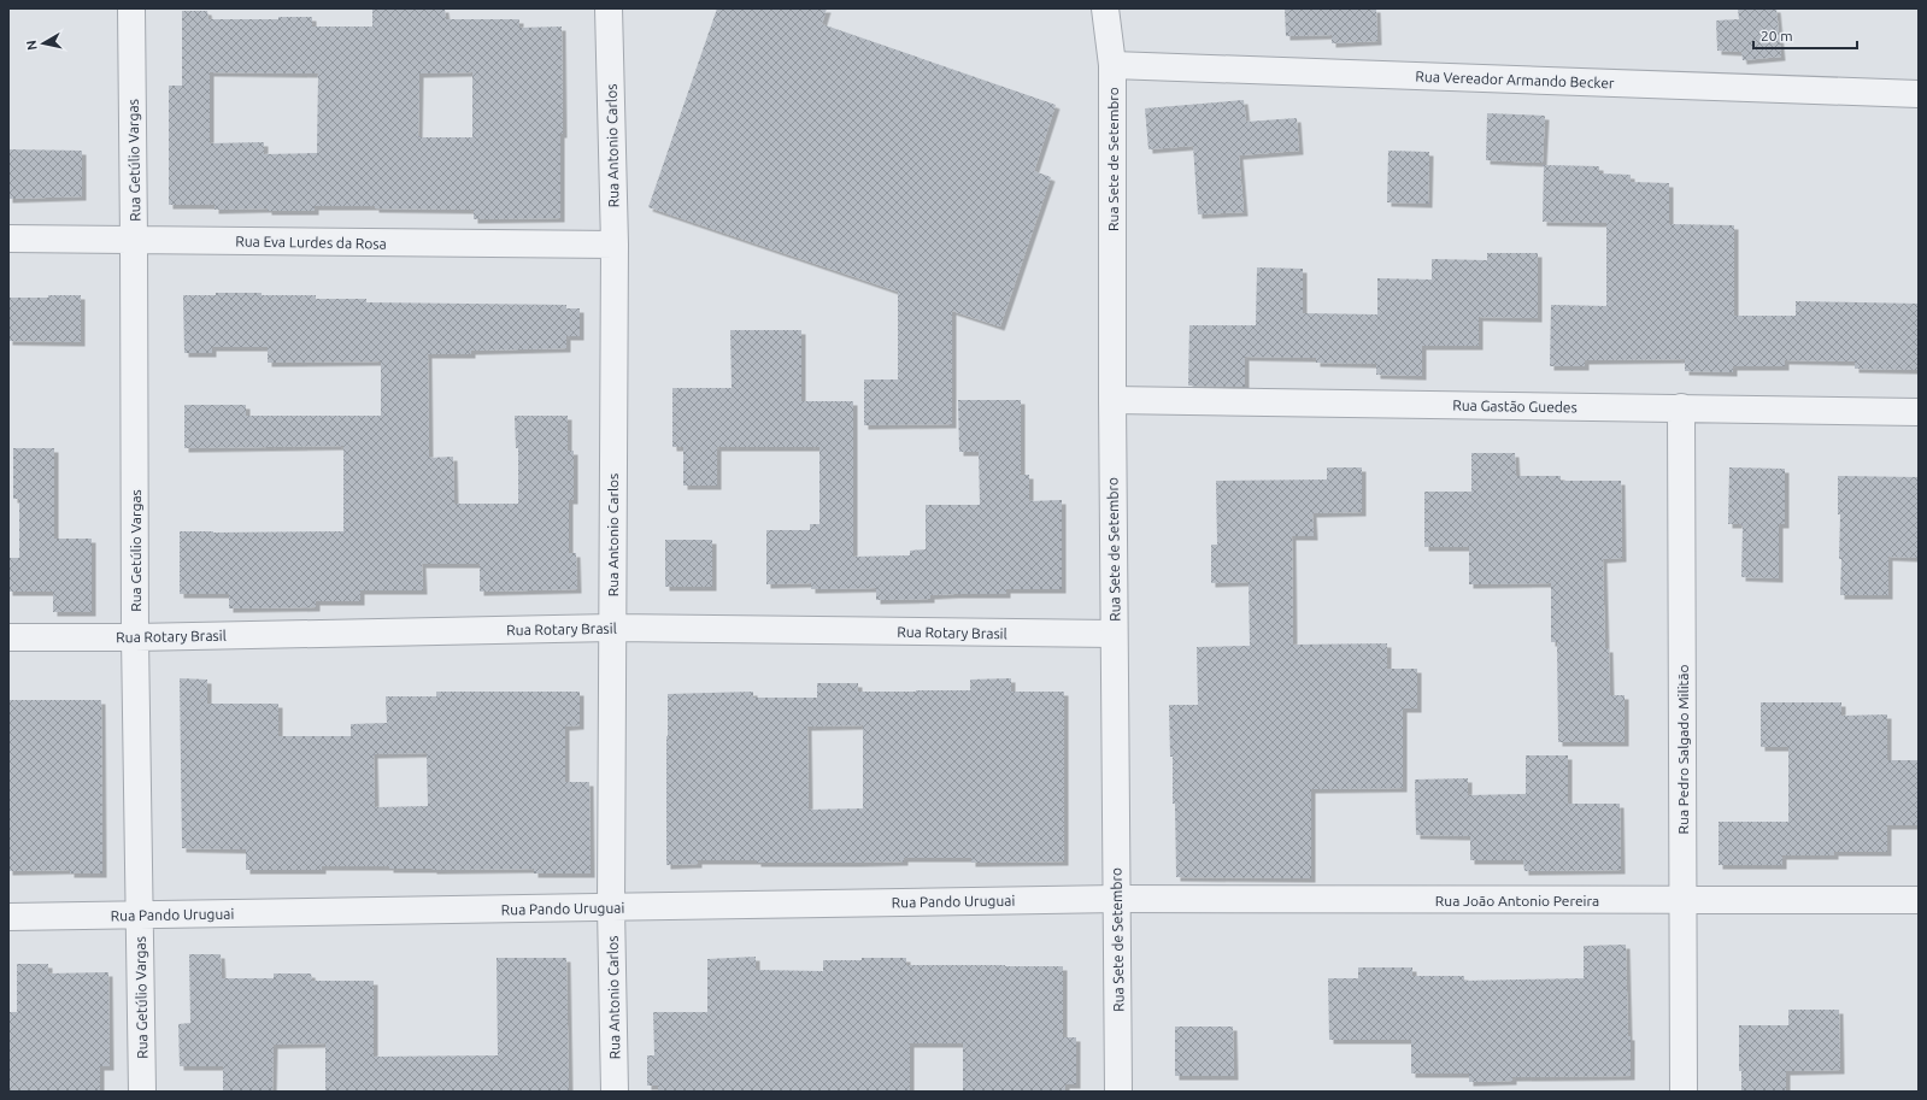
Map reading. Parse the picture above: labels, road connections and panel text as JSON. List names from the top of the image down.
{
  "streets": {
    "street": [
      "Rua Vereador Armando Becker",
      "Rua Antonio Carlos",
      "Rua Sete de Setembro",
      "Rua Getúlio Vargas",
      "Rua Eva Lurdes da Rosa",
      "Rua Gastão Guedes",
      "Rua Rotary Brasil",
      "Rua Pedro Salgado Militão",
      "Rua João Antonio Pereira",
      "Rua Pando Uruguai"
    ]
  },
  "crossings": [
    ["Rua Vereador Armando Becker", "Rua Sete de Setembro"],
    ["Rua Antonio Carlos", "Rua Eva Lurdes da Rosa"],
    ["Rua Antonio Carlos", "Rua Rotary Brasil"],
    ["Rua Antonio Carlos", "Rua Pando Uruguai"],
    ["Rua Sete de Setembro", "Rua Gastão Guedes"],
    ["Rua Sete de Setembro", "Rua Rotary Brasil"],
    ["Rua Sete de Setembro", "Rua João Antonio Pereira"],
    ["Rua Sete de Setembro", "Rua Pando Uruguai"],
    ["Rua Getúlio Vargas", "Rua Eva Lurdes da Rosa"],
    ["Rua Getúlio Vargas", "Rua Rotary Brasil"],
    ["Rua Getúlio Vargas", "Rua Pando Uruguai"],
    ["Rua Gastão Guedes", "Rua Pedro Salgado Militão"],
    ["Rua Pedro Salgado Militão", "Rua João Antonio Pereira"],
    ["Rua João Antonio Pereira", "Rua Pando Uruguai"]
  ],
  "scale_bar": "20 m",
  "north": "left"
}
